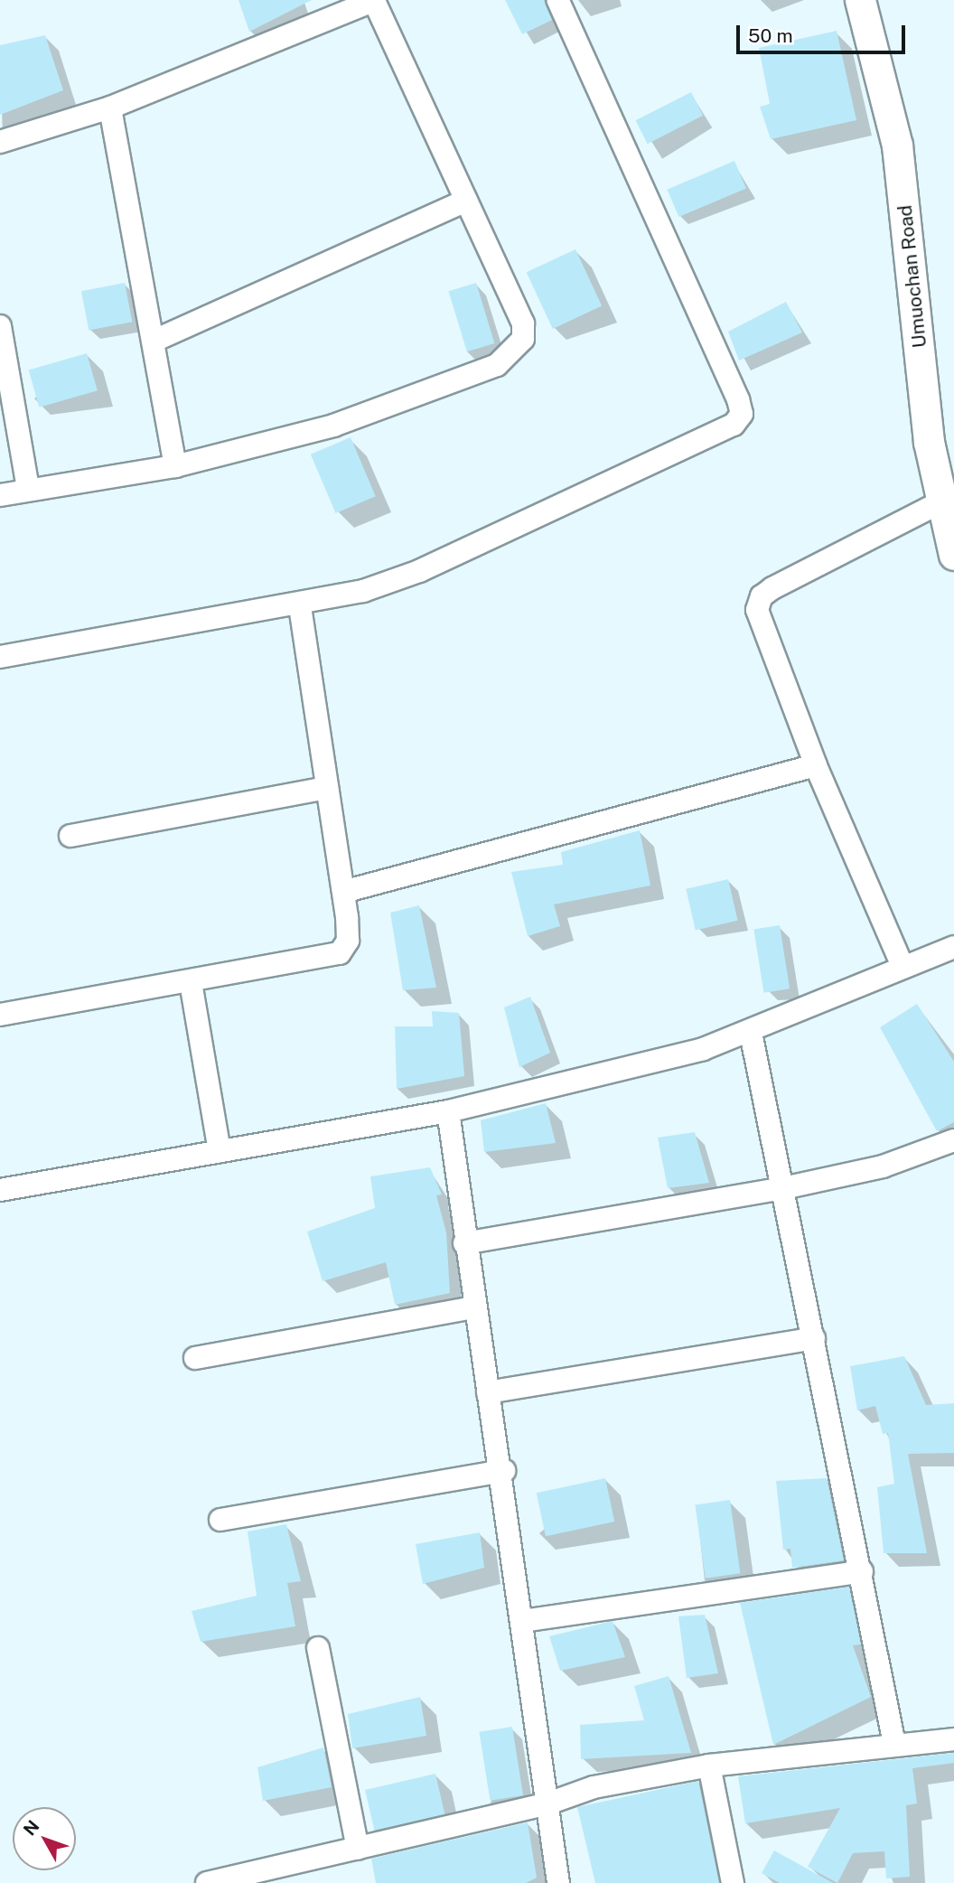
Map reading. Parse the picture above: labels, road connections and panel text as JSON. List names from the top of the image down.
{
  "streets": {
    "street": ["Umuochan Road"]
  },
  "scale_bar": "50 m",
  "north": "top left"
}
